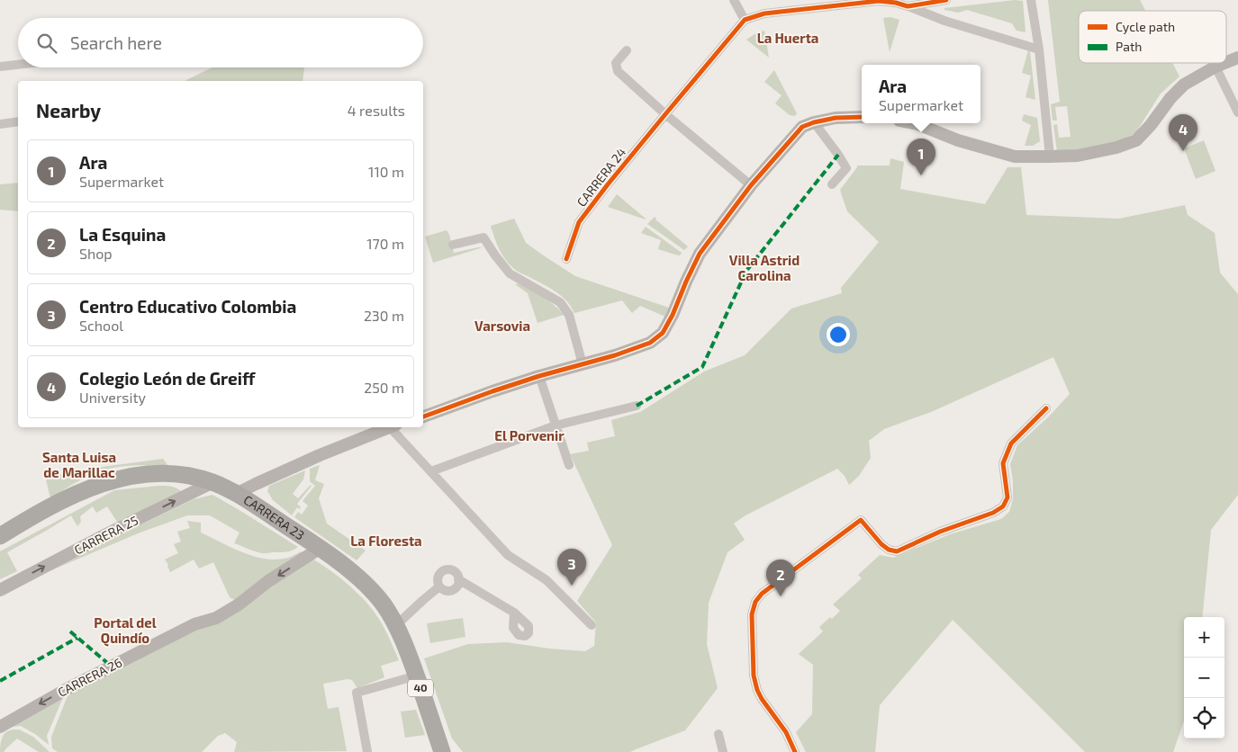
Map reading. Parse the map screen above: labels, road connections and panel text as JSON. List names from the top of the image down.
{
  "streets": {
    "highway": ["CARRERA 23", "40"],
    "street": ["CARRERA 24", "CARRERA 25", "CARRERA 26"]
  },
  "crossings": [
    ["CARRERA 23", "CARRERA 25"],
    ["CARRERA 23", "CARRERA 26"]
  ],
  "one_way": ["CARRERA 25", "CARRERA 26"],
  "districts": [
    "La Huerta",
    "Villa Astrid Carolina",
    "Varsovia",
    "El Porvenir",
    "Santa Luisa de Marillac",
    "La Floresta",
    "Portal del Quindío"
  ],
  "legend": ["Cycle path", "Path"],
  "page": {
    "search": "Search here",
    "popup": ["Ara", "Supermarket"],
    "heading": ["Nearby", "4 results"],
    "pins": [
      "4",
      "1",
      "3",
      "2"
    ],
    "list": [
      {
        "mark": "1",
        "name": "Ara",
        "note": "Supermarket",
        "value": "110 m"
      },
      {
        "mark": "2",
        "name": "La Esquina",
        "note": "Shop",
        "value": "170 m"
      },
      {
        "mark": "3",
        "name": "Centro Educativo Colombia",
        "note": "School",
        "value": "230 m"
      },
      {
        "mark": "4",
        "name": "Colegio León de Greiff",
        "note": "University",
        "value": "250 m"
      }
    ],
    "map_buttons": ["+", "−"]
  }
}
